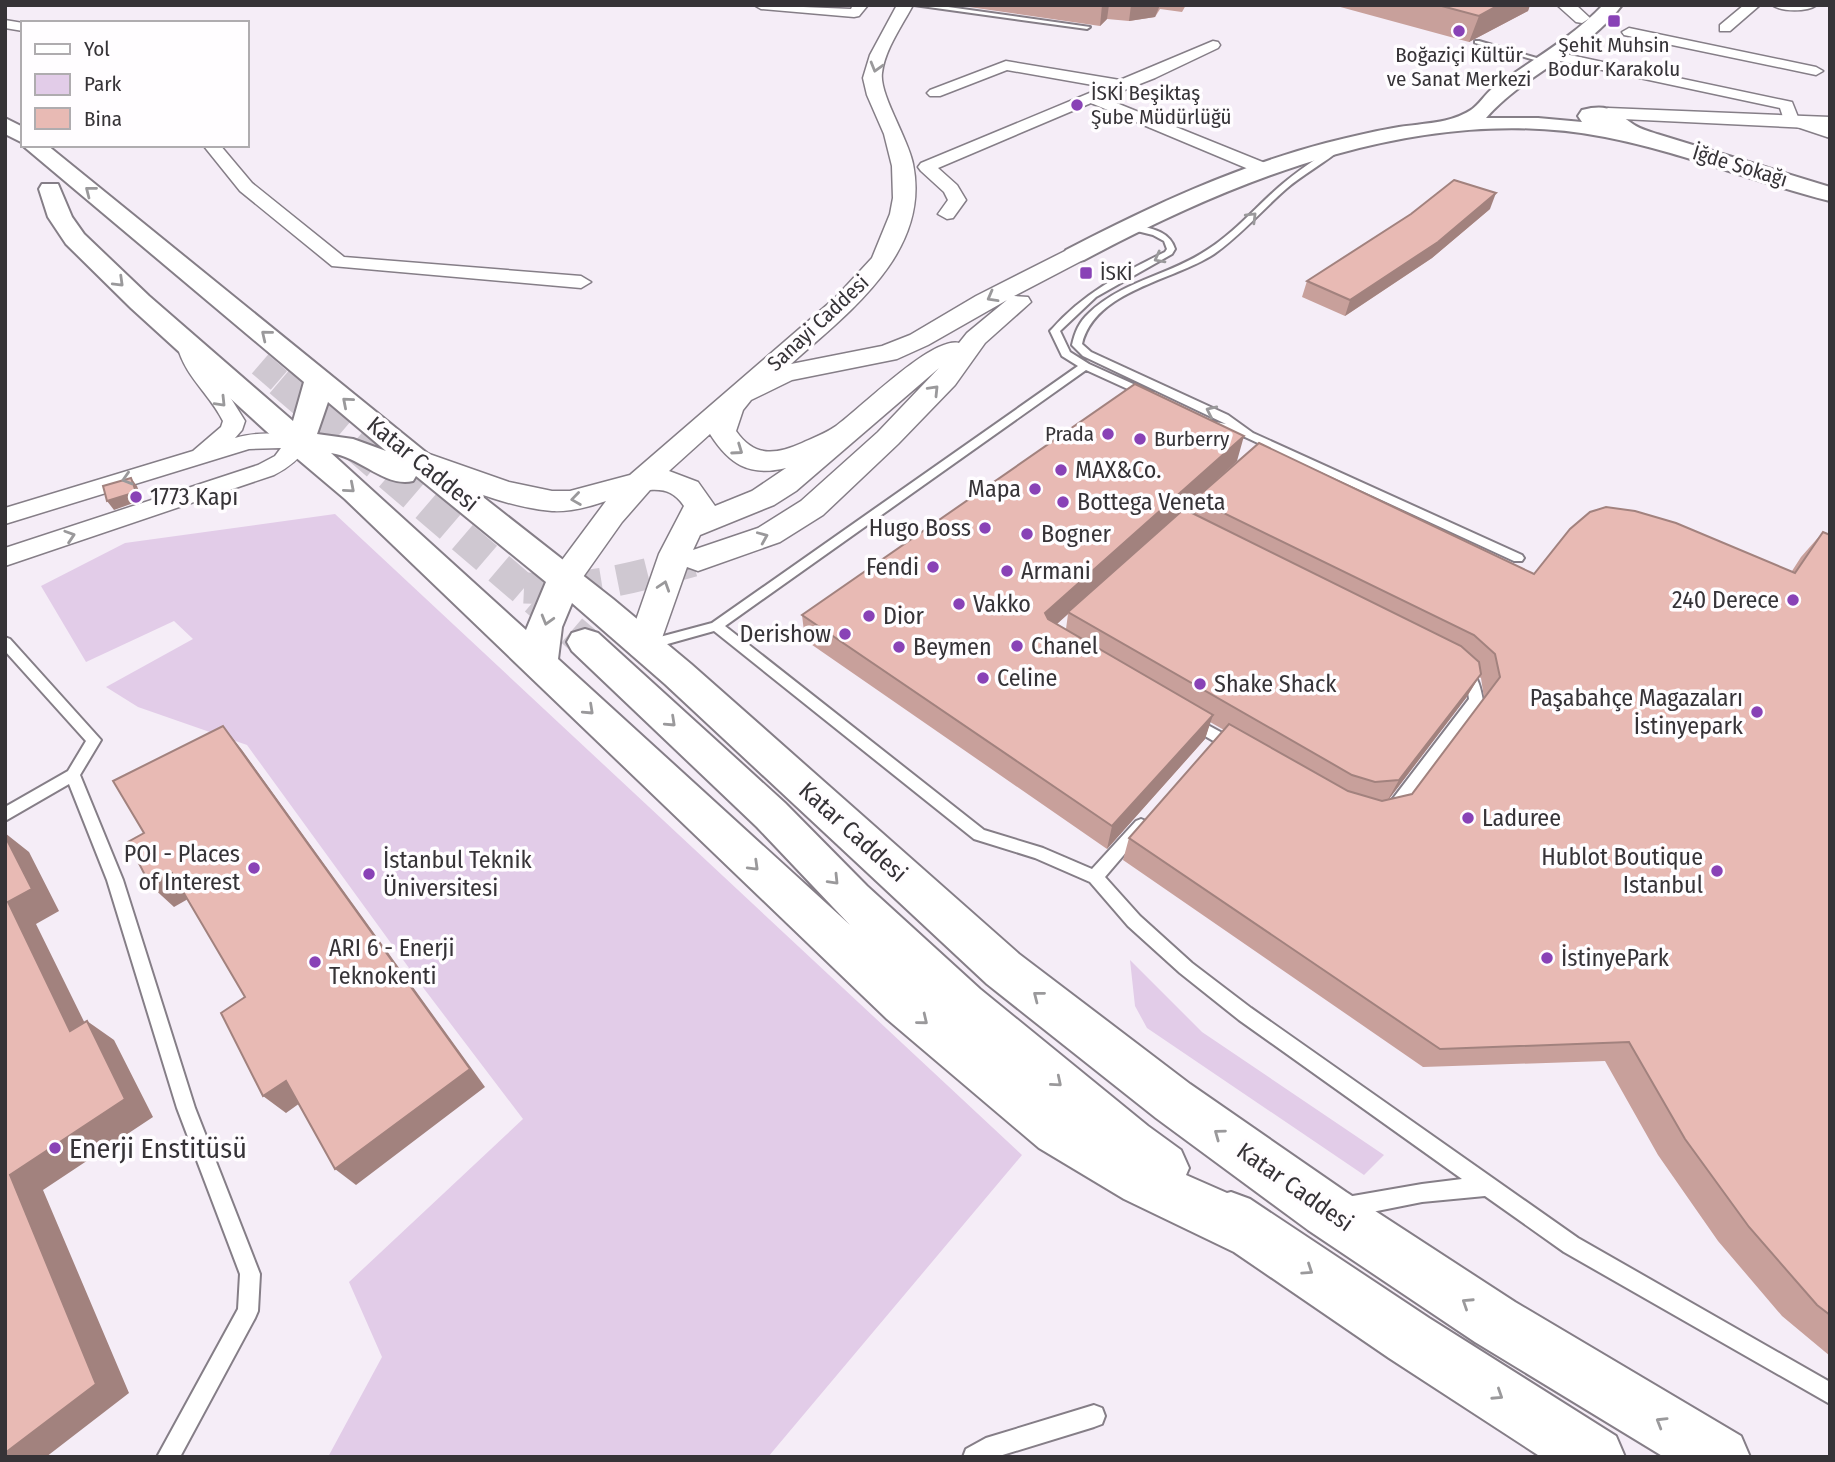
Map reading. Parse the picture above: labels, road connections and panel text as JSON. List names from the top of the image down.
{
  "streets": {
    "main road": ["İğde Sokağı", "Katar Caddesi"],
    "street": ["Sanayi Caddesi"]
  },
  "crossings": [
    ["Sanayi Caddesi", "Katar Caddesi"]
  ],
  "one_way": ["Sanayi Caddesi"],
  "places": {
    "transit": ["Şehit Muhsin Bodur Karakolu", "İSKİ"],
    "other": [
      "Boğaziçi Kültür ve Sanat Merkezi",
      "İSKİ Beşiktaş Şube Müdürlüğü",
      "Prada",
      "Burberry",
      "MAX&Co.",
      "Mapa",
      "1773 Kapı",
      "Bottega Veneta",
      "Hugo Boss",
      "Bogner",
      "Fendi",
      "Armani",
      "240 Derece",
      "Vakko",
      "Dior",
      "Derishow",
      "Chanel",
      "Beymen",
      "Celine",
      "Shake Shack",
      "Paşabahçe Magazaları İstinyepark",
      "Laduree",
      "POI - Places of Interest",
      "Hublot Boutique Istanbul",
      "İstanbul Teknik Üniversitesi",
      "İstinyePark",
      "ARI 6 - Enerji Teknokenti",
      "Enerji Enstitüsü"
    ]
  },
  "legend": ["Yol", "Park", "Bina"]
}
